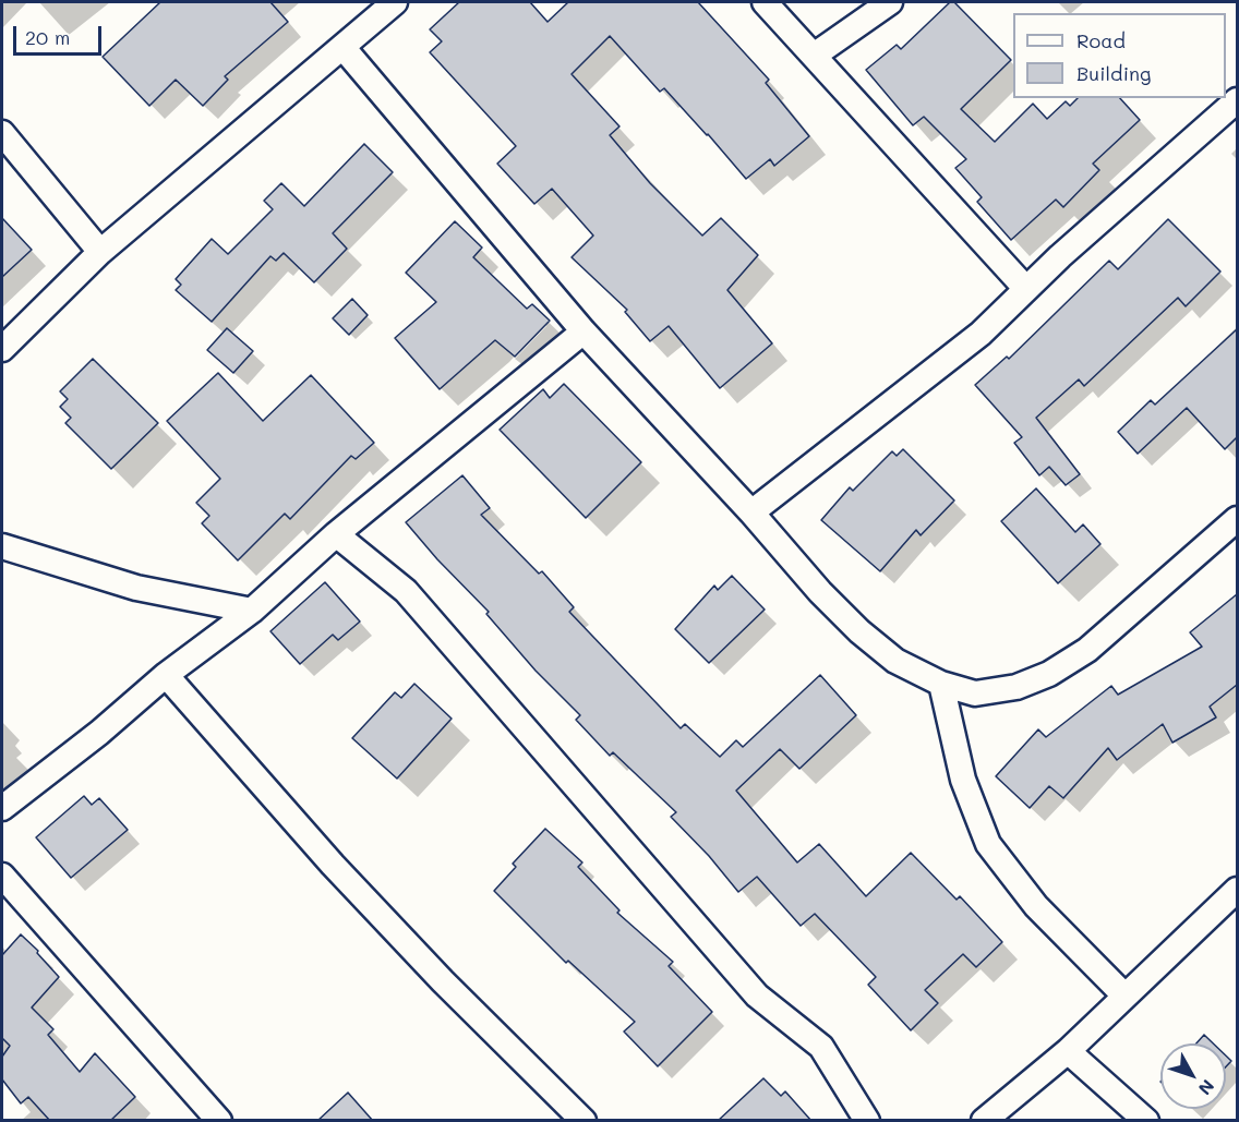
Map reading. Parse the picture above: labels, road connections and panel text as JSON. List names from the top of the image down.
{
  "legend": ["Road", "Building"],
  "scale_bar": "20 m",
  "north": "bottom right"
}
